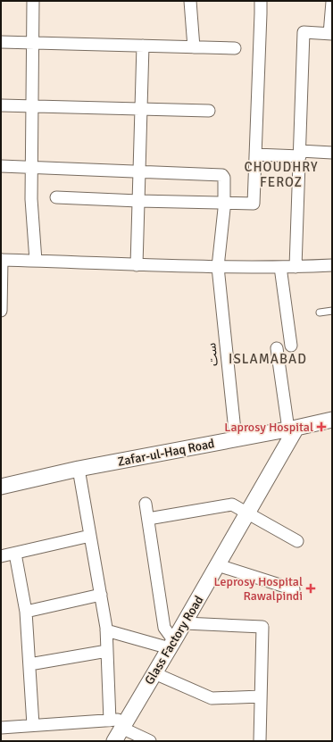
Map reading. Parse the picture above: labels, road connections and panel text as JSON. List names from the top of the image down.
{
  "streets": {
    "street": ["ست", "Zafar-ul-Haq Road", "Glass Factory Road"]
  },
  "crossings": [
    ["ست", "Zafar-ul-Haq Road"],
    ["Zafar-ul-Haq Road", "Glass Factory Road"]
  ],
  "districts": ["CHOUDHRY FEROZ", "ISLAMABAD"],
  "places": {
    "health": ["Laprosy Hospital", "Leprosy Hospital Rawalpindi"]
  }
}
